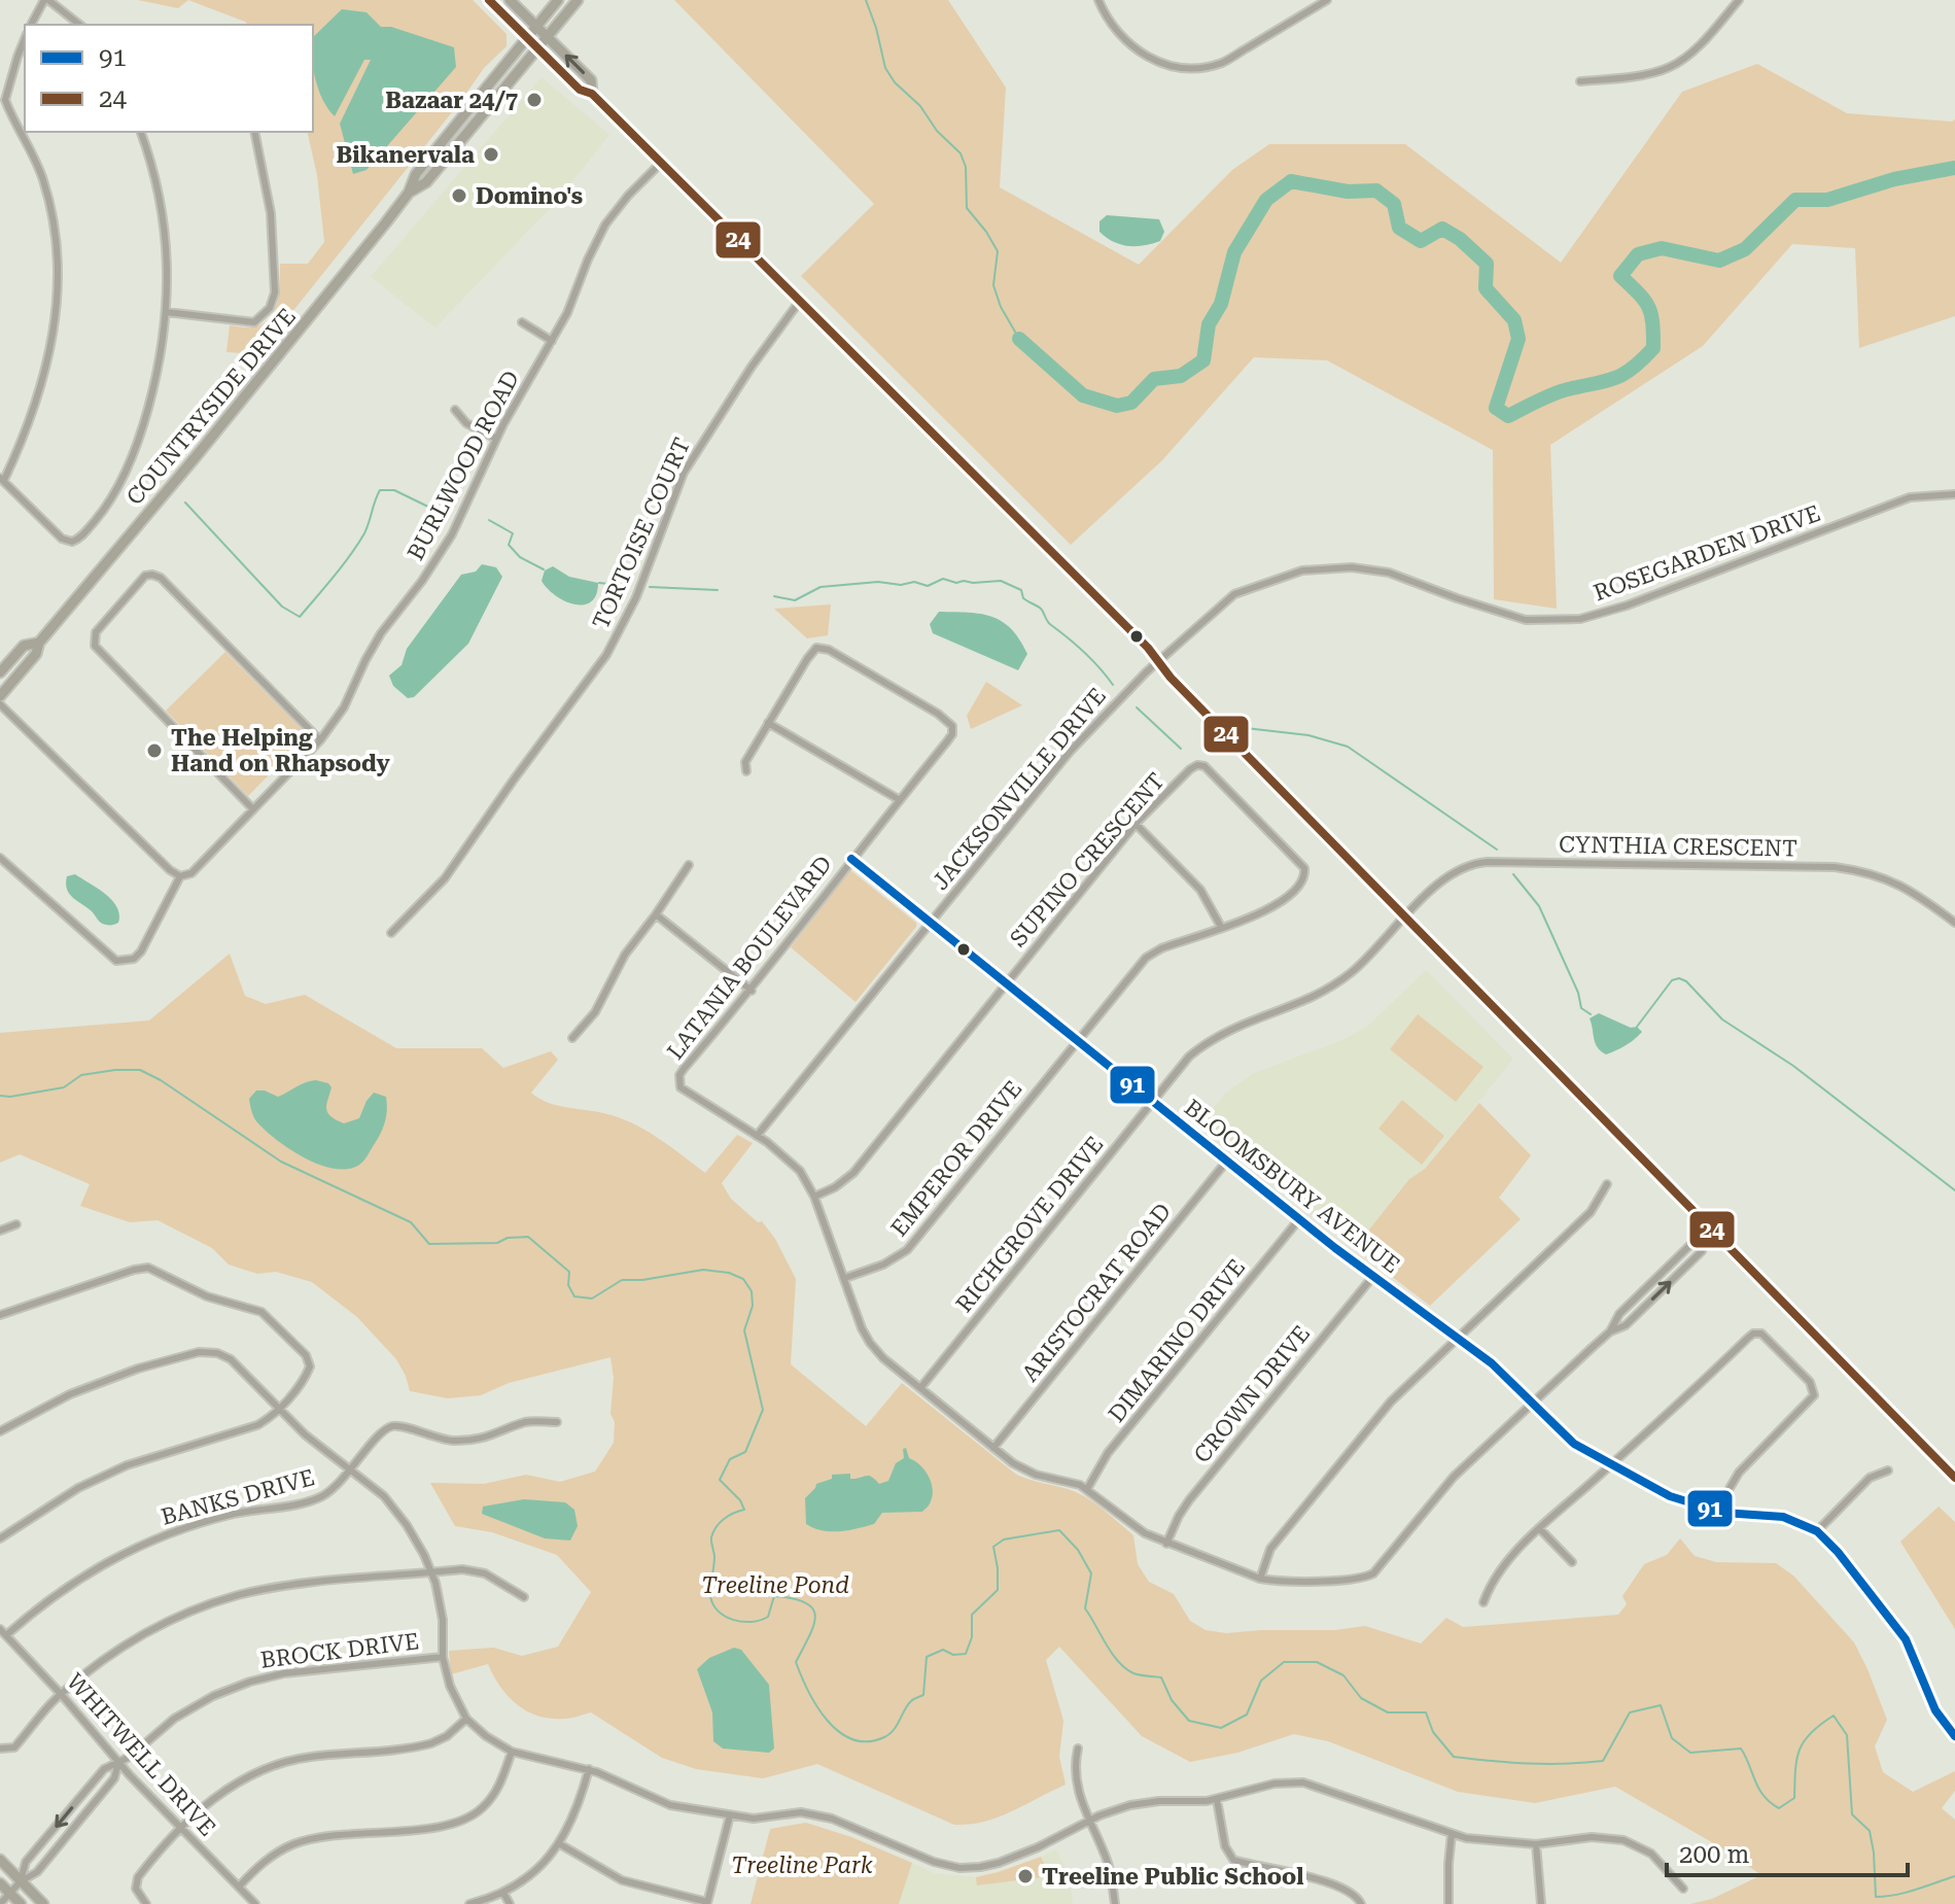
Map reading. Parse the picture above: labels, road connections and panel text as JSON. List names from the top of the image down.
{
  "streets": {
    "street": [
      "COUNTRYSIDE DRIVE",
      "BURLWOOD ROAD",
      "TORTOISE COURT",
      "ROSEGARDEN DRIVE",
      "JACKSONVILLE DRIVE",
      "CYNTHIA CRESCENT",
      "SUPINO CRESCENT",
      "LATANIA BOULEVARD",
      "EMPEROR DRIVE",
      "BLOOMSBURY AVENUE",
      "RICHGROVE DRIVE",
      "ARISTOCRAT ROAD",
      "DIMARINO DRIVE",
      "CROWN DRIVE",
      "BANKS DRIVE",
      "BROCK DRIVE",
      "WHITWELL DRIVE"
    ]
  },
  "crossings": [
    ["ROSEGARDEN DRIVE", "JACKSONVILLE DRIVE"],
    ["JACKSONVILLE DRIVE", "LATANIA BOULEVARD"],
    ["JACKSONVILLE DRIVE", "BLOOMSBURY AVENUE"],
    ["CYNTHIA CRESCENT", "RICHGROVE DRIVE"],
    ["SUPINO CRESCENT", "LATANIA BOULEVARD"],
    ["SUPINO CRESCENT", "EMPEROR DRIVE"],
    ["SUPINO CRESCENT", "BLOOMSBURY AVENUE"],
    ["LATANIA BOULEVARD", "EMPEROR DRIVE"],
    ["LATANIA BOULEVARD", "BLOOMSBURY AVENUE"],
    ["LATANIA BOULEVARD", "RICHGROVE DRIVE"],
    ["LATANIA BOULEVARD", "ARISTOCRAT ROAD"],
    ["LATANIA BOULEVARD", "DIMARINO DRIVE"],
    ["LATANIA BOULEVARD", "CROWN DRIVE"],
    ["EMPEROR DRIVE", "BLOOMSBURY AVENUE"],
    ["BLOOMSBURY AVENUE", "RICHGROVE DRIVE"],
    ["BLOOMSBURY AVENUE", "ARISTOCRAT ROAD"],
    ["BLOOMSBURY AVENUE", "DIMARINO DRIVE"],
    ["BLOOMSBURY AVENUE", "CROWN DRIVE"],
    ["BANKS DRIVE", "WHITWELL DRIVE"],
    ["BROCK DRIVE", "WHITWELL DRIVE"]
  ],
  "parks": ["Treeline Pond", "Treeline Park"],
  "places": [
    "Bazaar 24/7",
    "Bikanervala",
    "Domino's",
    "The Helping Hand on Rhapsody",
    "Treeline Public School"
  ],
  "lines": ["transit line 24", "transit line 91"],
  "legend": ["91", "24"],
  "scale_bar": "200 m"
}
